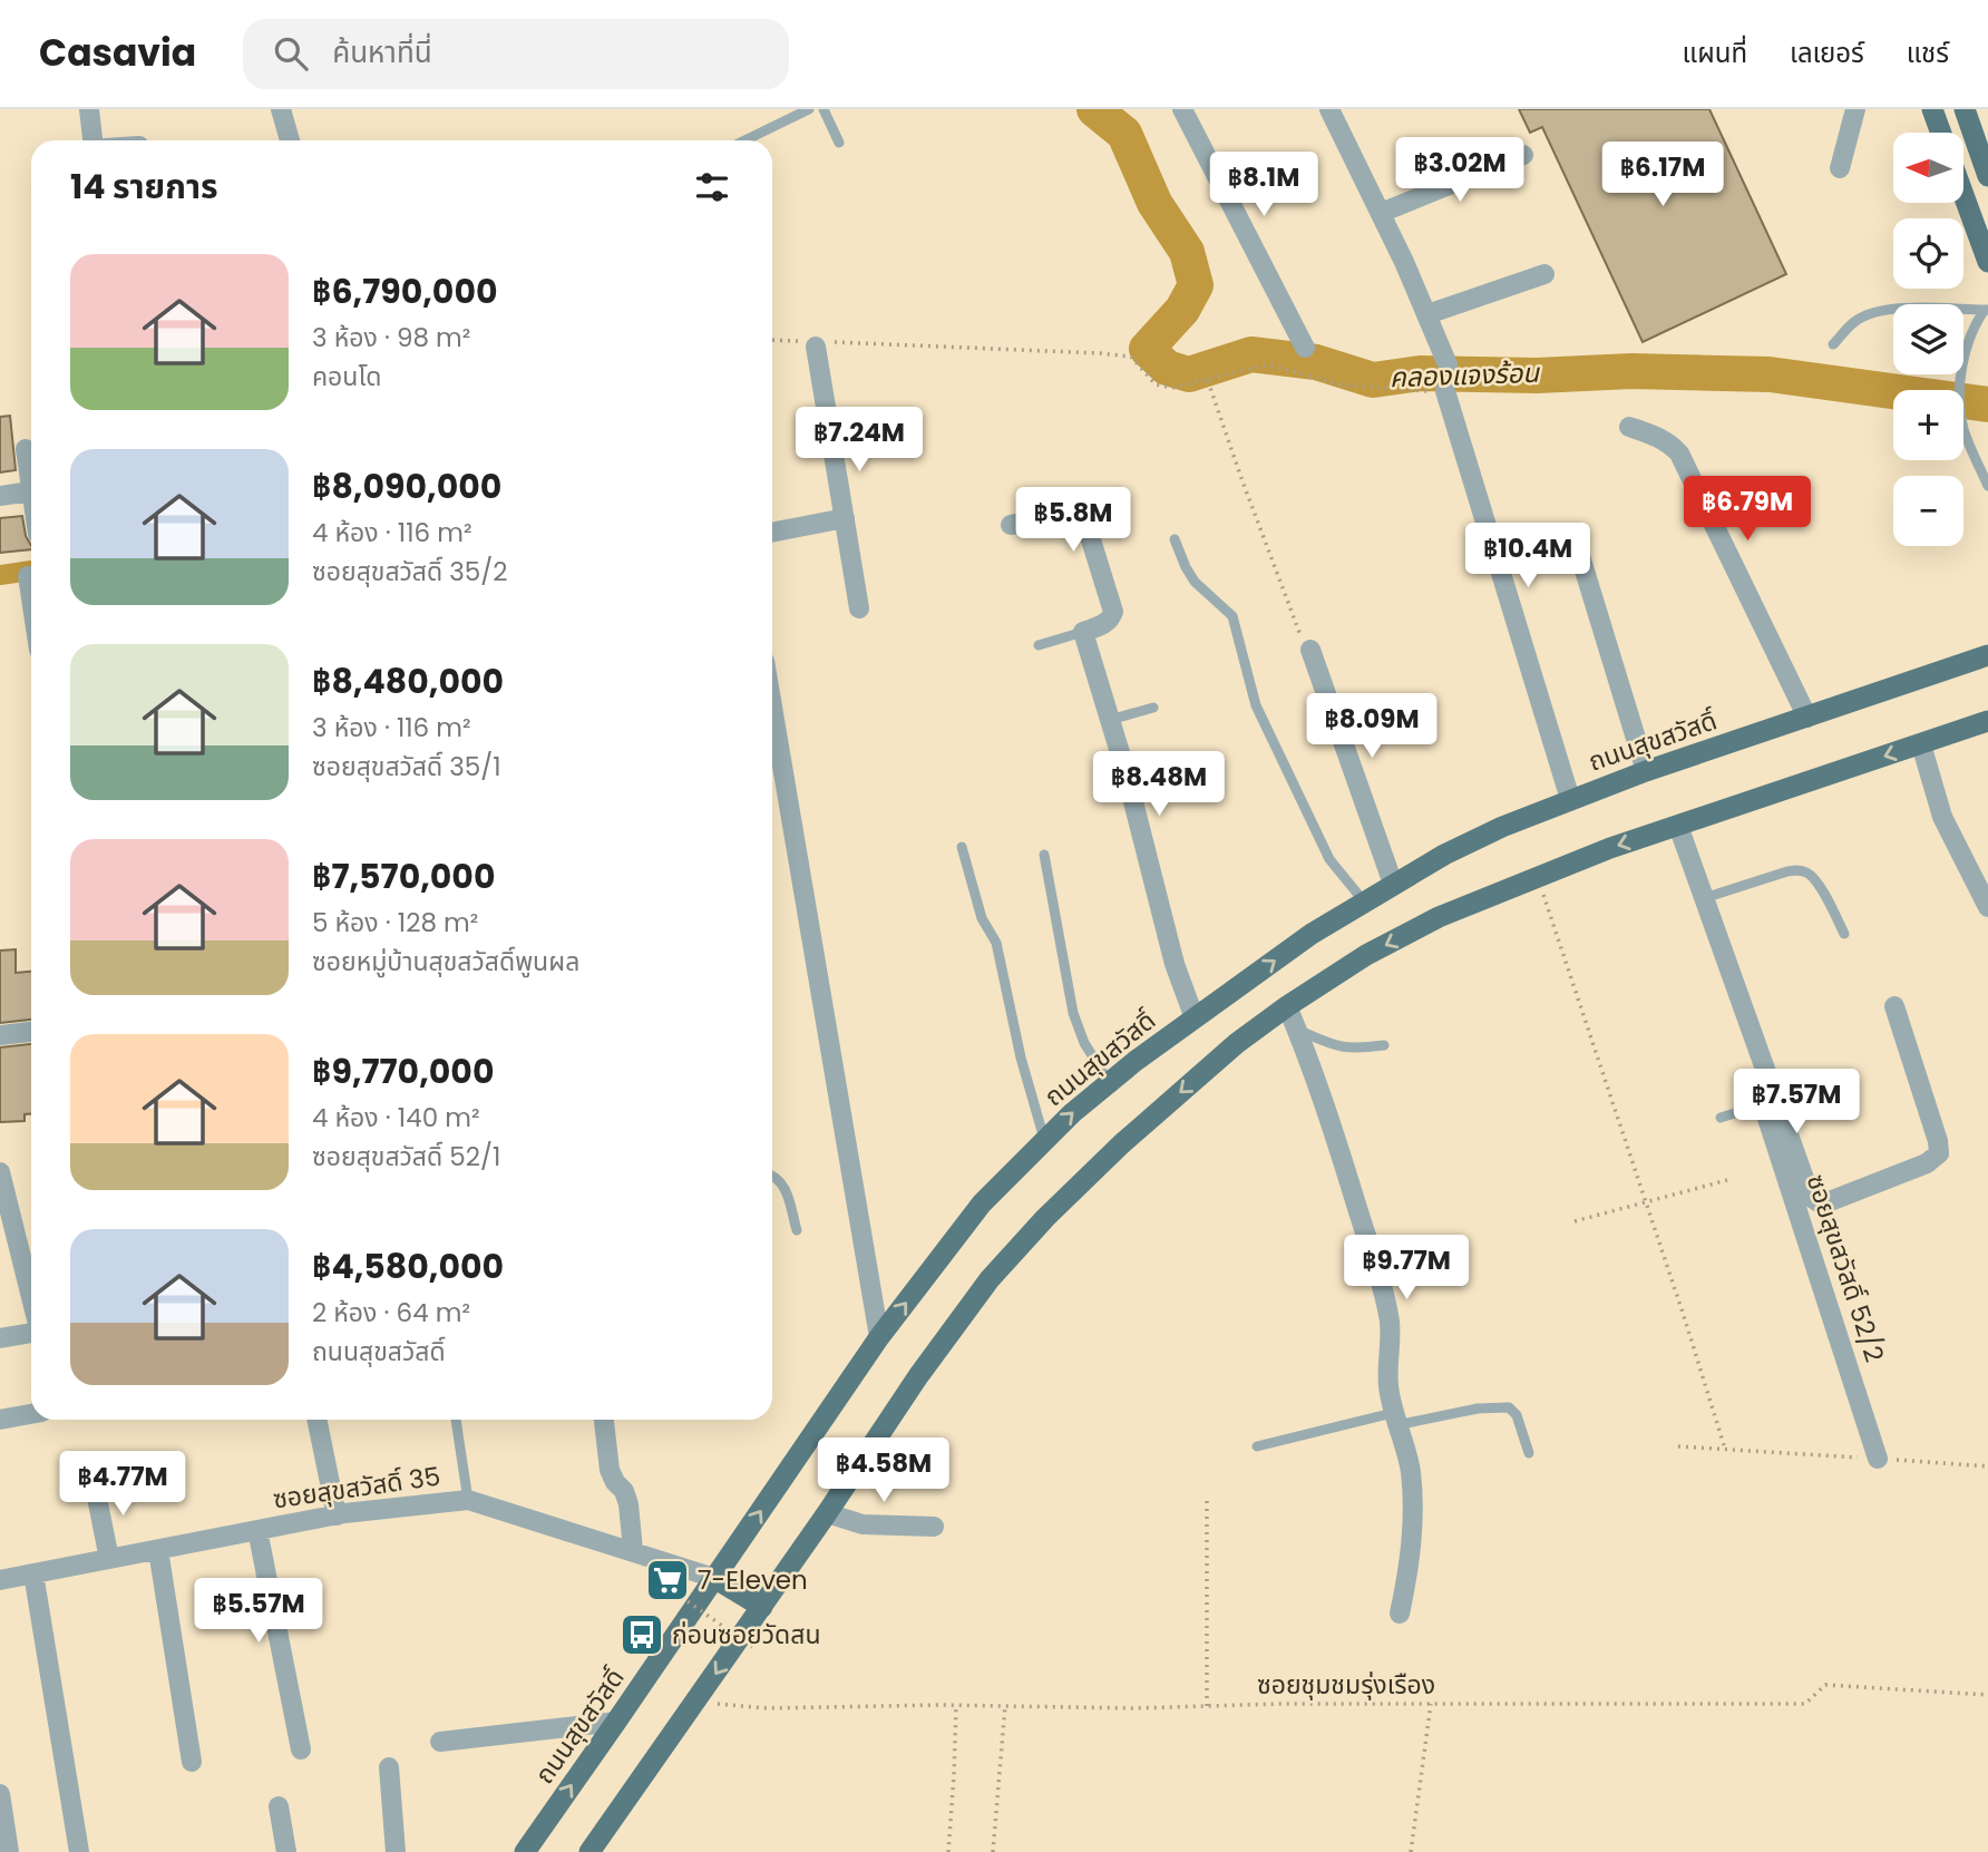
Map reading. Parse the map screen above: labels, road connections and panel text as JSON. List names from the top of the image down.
{
  "streets": {
    "main road": ["ถนนสุขสวัสดิ์"],
    "street": ["ซอยสุขสวัสดิ์ 52/2", "ซอยสุขสวัสดิ์ 35"],
    "path": ["ซอยชุมชมรุ่งเรือง"]
  },
  "crossings": [
    ["ถนนสุขสวัสดิ์", "ซอยสุขสวัสดิ์ 35"]
  ],
  "water": ["คลองแจงร้อน"],
  "places": {
    "supermarket": ["7-Eleven"],
    "bus stop": ["ก่อนซอยวัดสน"]
  },
  "north": "left",
  "page": {
    "header": "Casavia",
    "search": "ค้นหาที่นี่",
    "nav": ["แผนที่", "เลเยอร์", "แชร์"],
    "map_buttons": ["+", "−"],
    "price": [
      "฿3.02M",
      "฿6.17M",
      "฿8.1M",
      "฿7.24M",
      "฿6.79M",
      "฿5.8M",
      "฿10.4M",
      "฿8.09M",
      "฿8.48M",
      "฿7.57M",
      "฿9.77M",
      "฿4.58M",
      "฿4.77M",
      "฿5.57M"
    ],
    "heading": "14 รายการ",
    "list": [
      {
        "name": "฿6,790,000",
        "note": "3 ห้อง · 98 m² · คอนโด"
      },
      {
        "name": "฿8,090,000",
        "note": "4 ห้อง · 116 m² · ซอยสุขสวัสดิ์ 35/2"
      },
      {
        "name": "฿8,480,000",
        "note": "3 ห้อง · 116 m² · ซอยสุขสวัสดิ์ 35/1"
      },
      {
        "name": "฿7,570,000",
        "note": "5 ห้อง · 128 m² · ซอยหมู่บ้านสุขสวัสดิ์พูนผล"
      },
      {
        "name": "฿9,770,000",
        "note": "4 ห้อง · 140 m² · ซอยสุขสวัสดิ์ 52/1"
      },
      {
        "name": "฿4,580,000",
        "note": "2 ห้อง · 64 m² · ถนนสุขสวัสดิ์"
      }
    ]
  }
}
